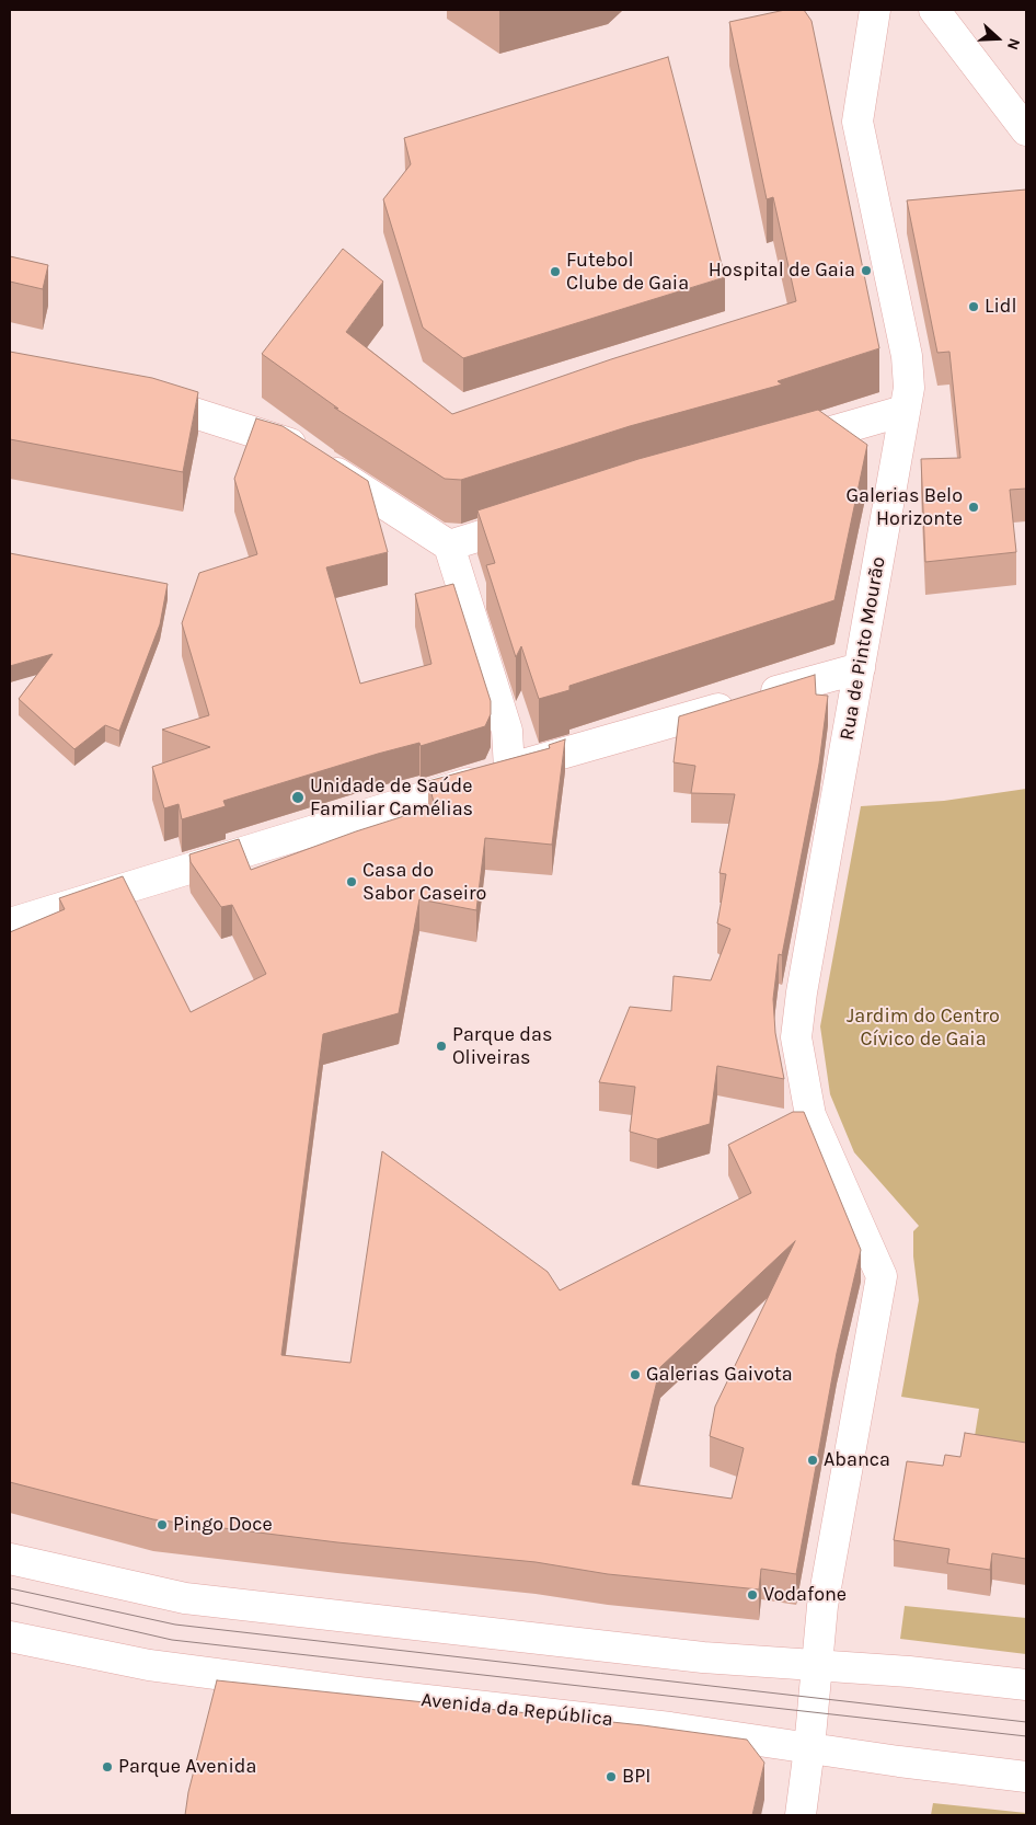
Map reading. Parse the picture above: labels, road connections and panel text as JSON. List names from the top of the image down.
{
  "streets": {
    "street": ["Rua de Pinto Mourão", "Avenida da República"]
  },
  "parks": ["Jardim do Centro Cívico de Gaia"],
  "places": [
    "Hospital de Gaia",
    "Futebol Clube de Gaia",
    "Lidl",
    "Galerias Belo Horizonte",
    "Unidade de Saúde Familiar Camélias",
    "Casa do Sabor Caseiro",
    "Parque das Oliveiras",
    "Galerias Gaivota",
    "Abanca",
    "Pingo Doce",
    "Vodafone",
    "Parque Avenida",
    "BPI"
  ],
  "north": "right"
}
